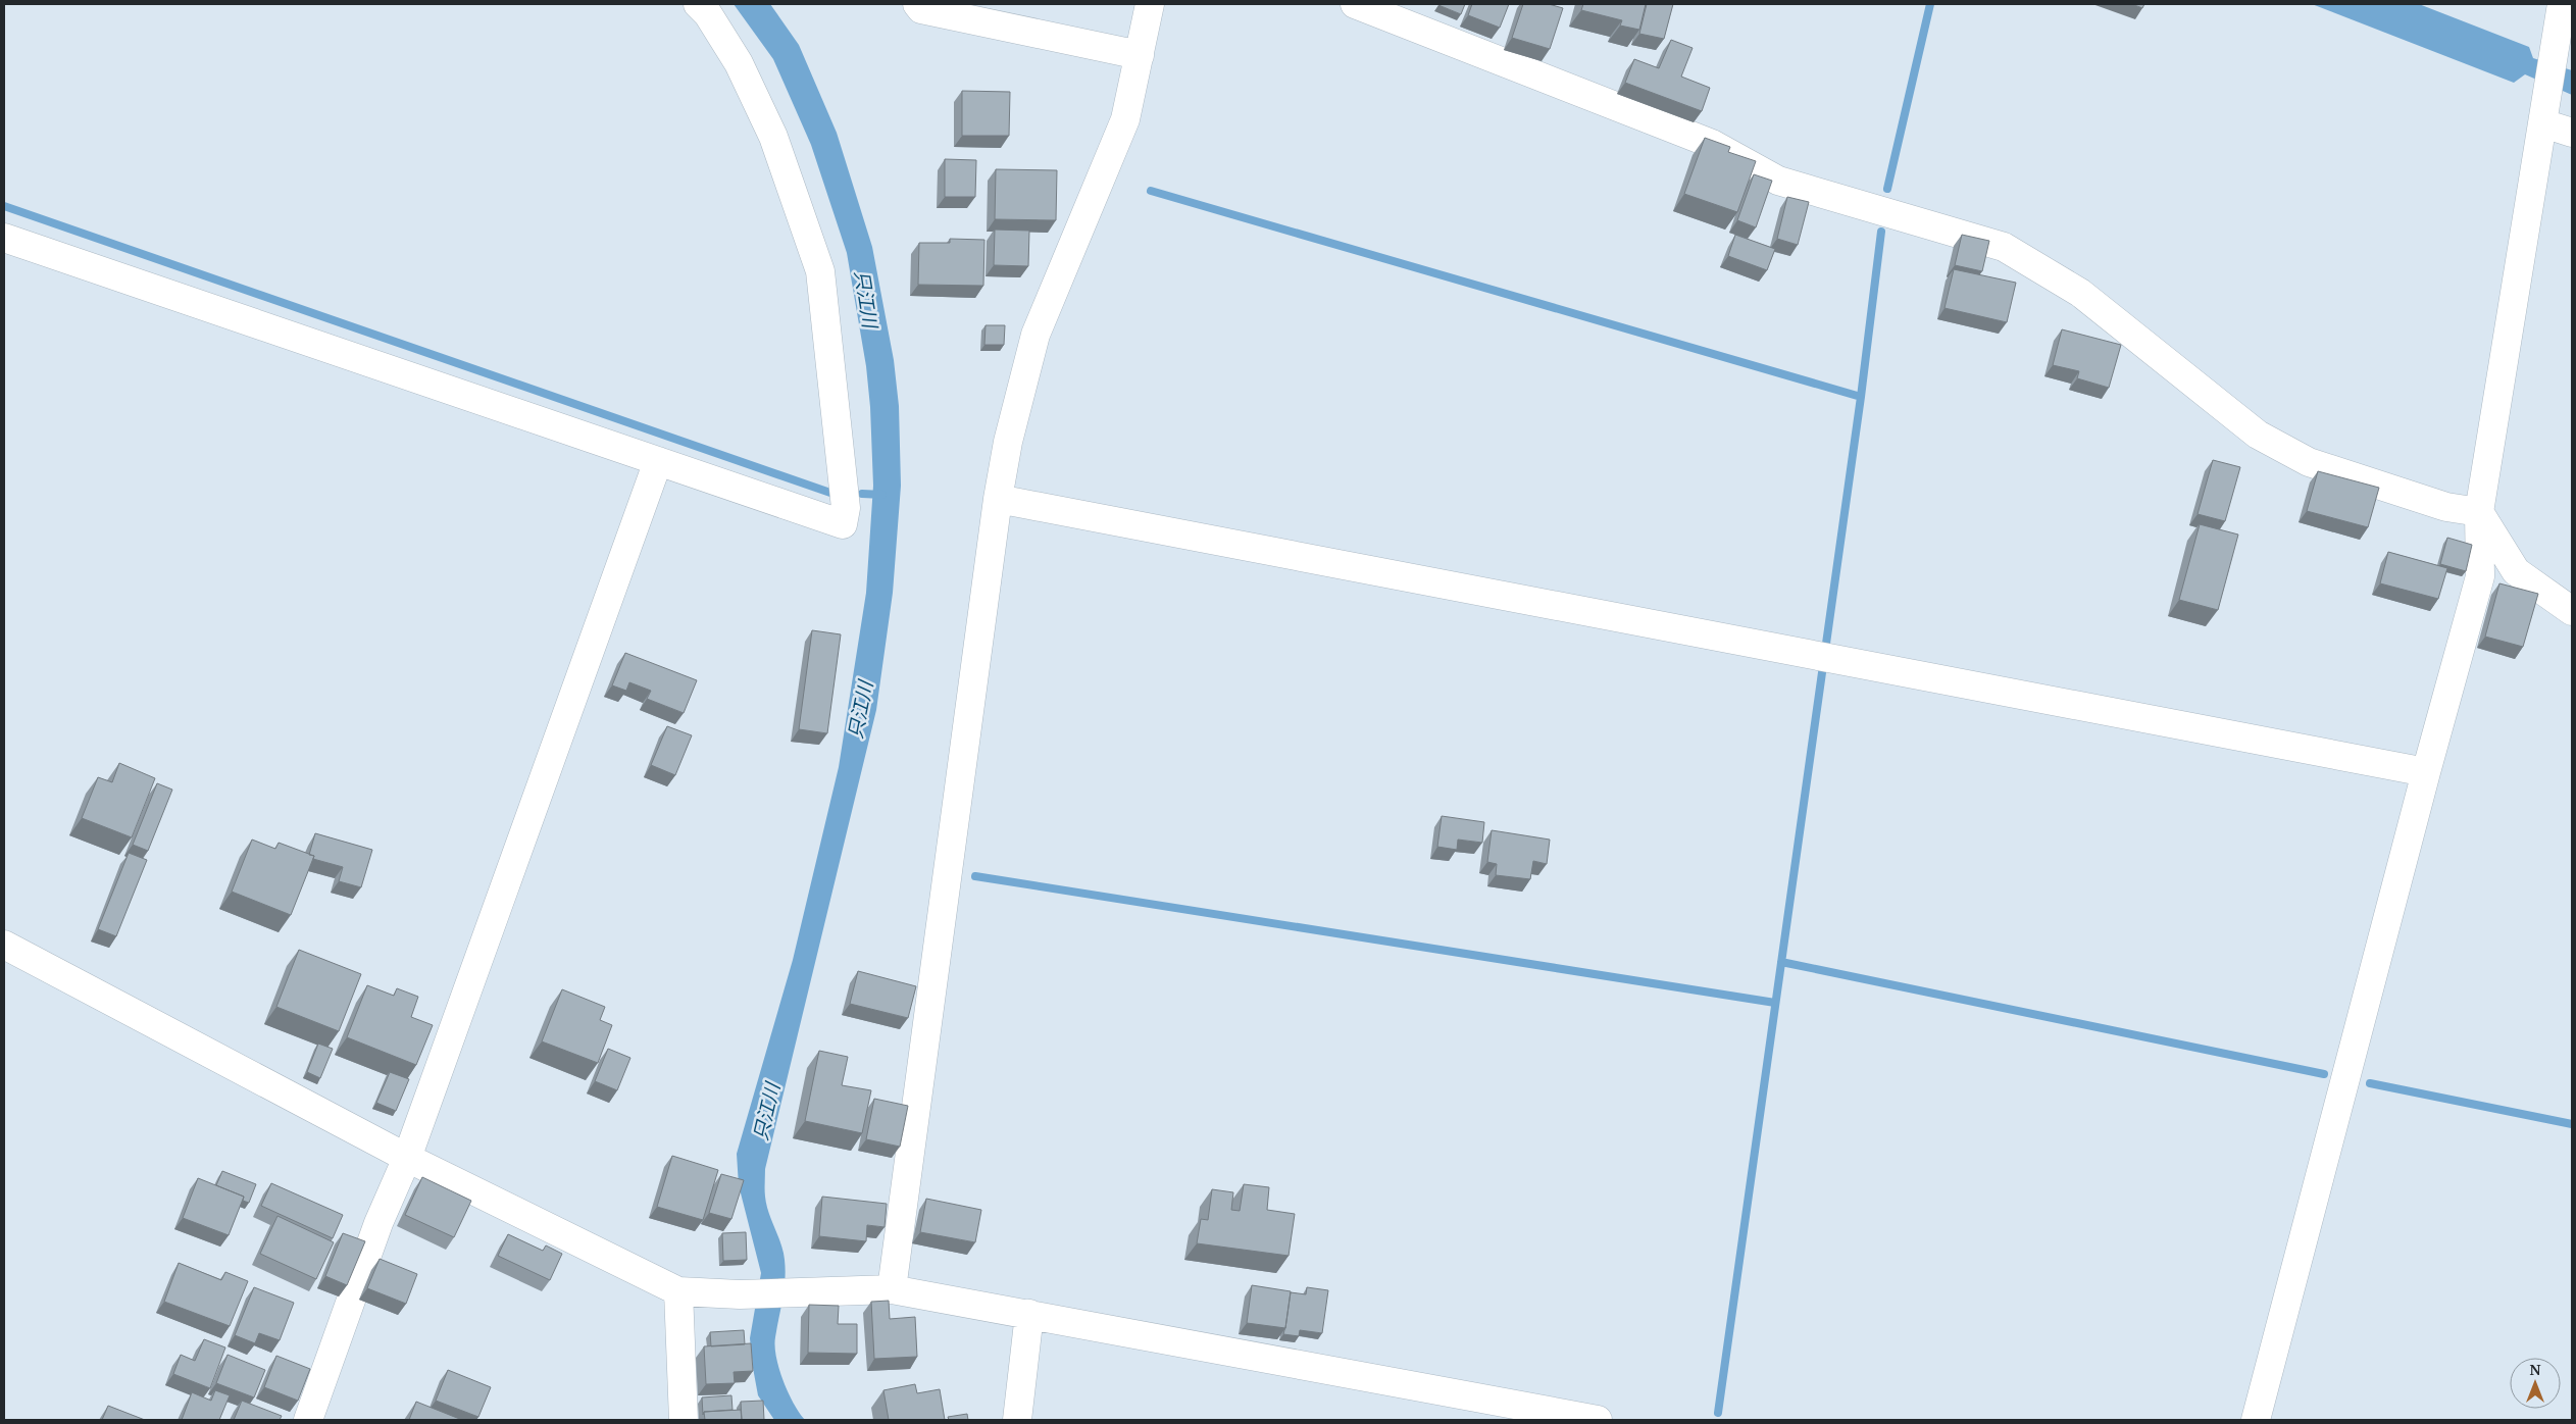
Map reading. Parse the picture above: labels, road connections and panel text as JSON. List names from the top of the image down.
{
  "water": ["只江川"],
  "north": "top"
}
